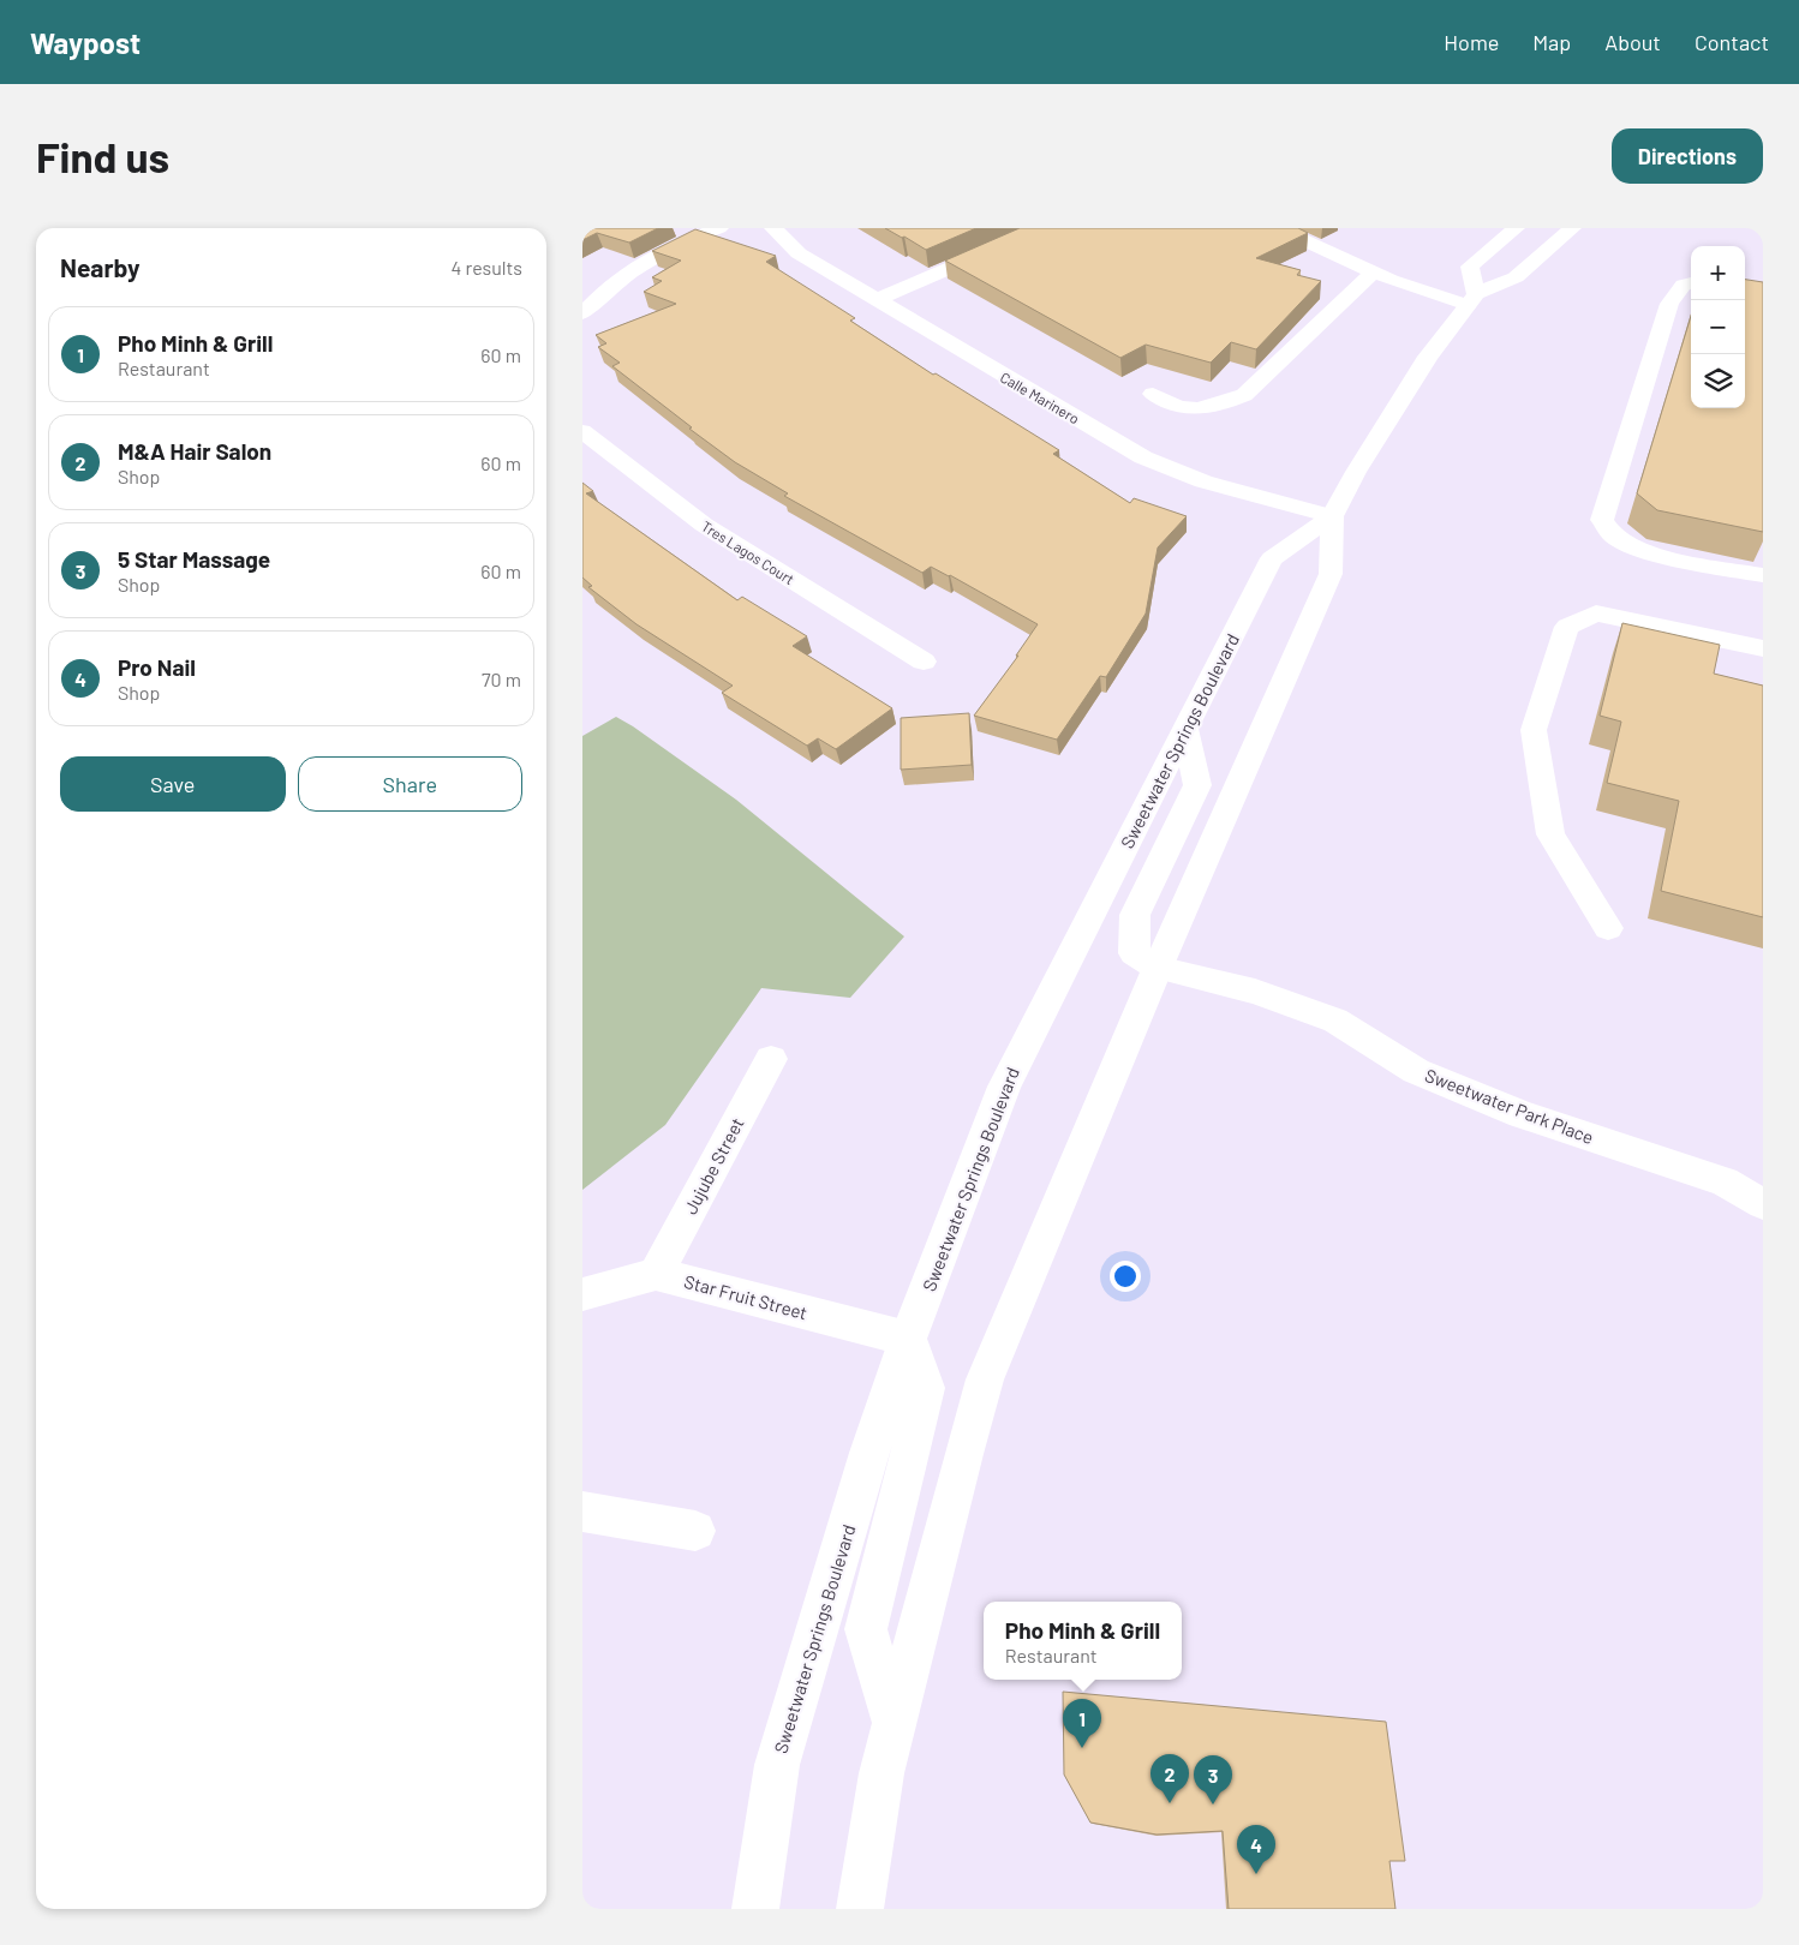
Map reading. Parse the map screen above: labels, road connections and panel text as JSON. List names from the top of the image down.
{
  "streets": {
    "main road": [
      "Calle Marinero",
      "Tres Lagos Court",
      "Sweetwater Springs Boulevard",
      "Sweetwater Park Place",
      "Jujube Street",
      "Star Fruit Street"
    ]
  },
  "crossings": [
    ["Calle Marinero", "Sweetwater Springs Boulevard"],
    ["Sweetwater Springs Boulevard", "Sweetwater Park Place"],
    ["Sweetwater Springs Boulevard", "Star Fruit Street"],
    ["Jujube Street", "Star Fruit Street"]
  ],
  "page": {
    "header": "Waypost",
    "nav": [
      "Home",
      "Map",
      "About",
      "Contact"
    ],
    "buttons": [
      "Directions",
      ["Save", "Share"]
    ],
    "title": "Find us",
    "heading": ["Nearby", "4 results"],
    "map_buttons": ["+", "−"],
    "list": [
      {
        "mark": "1",
        "name": "Pho Minh & Grill",
        "note": "Restaurant",
        "value": "60 m"
      },
      {
        "mark": "2",
        "name": "M&A Hair Salon",
        "note": "Shop",
        "value": "60 m"
      },
      {
        "mark": "3",
        "name": "5 Star Massage",
        "note": "Shop",
        "value": "60 m"
      },
      {
        "mark": "4",
        "name": "Pro Nail",
        "note": "Shop",
        "value": "70 m"
      }
    ],
    "popup": ["Pho Minh & Grill", "Restaurant"],
    "pins": [
      "1",
      "2",
      "3",
      "4"
    ]
  }
}
